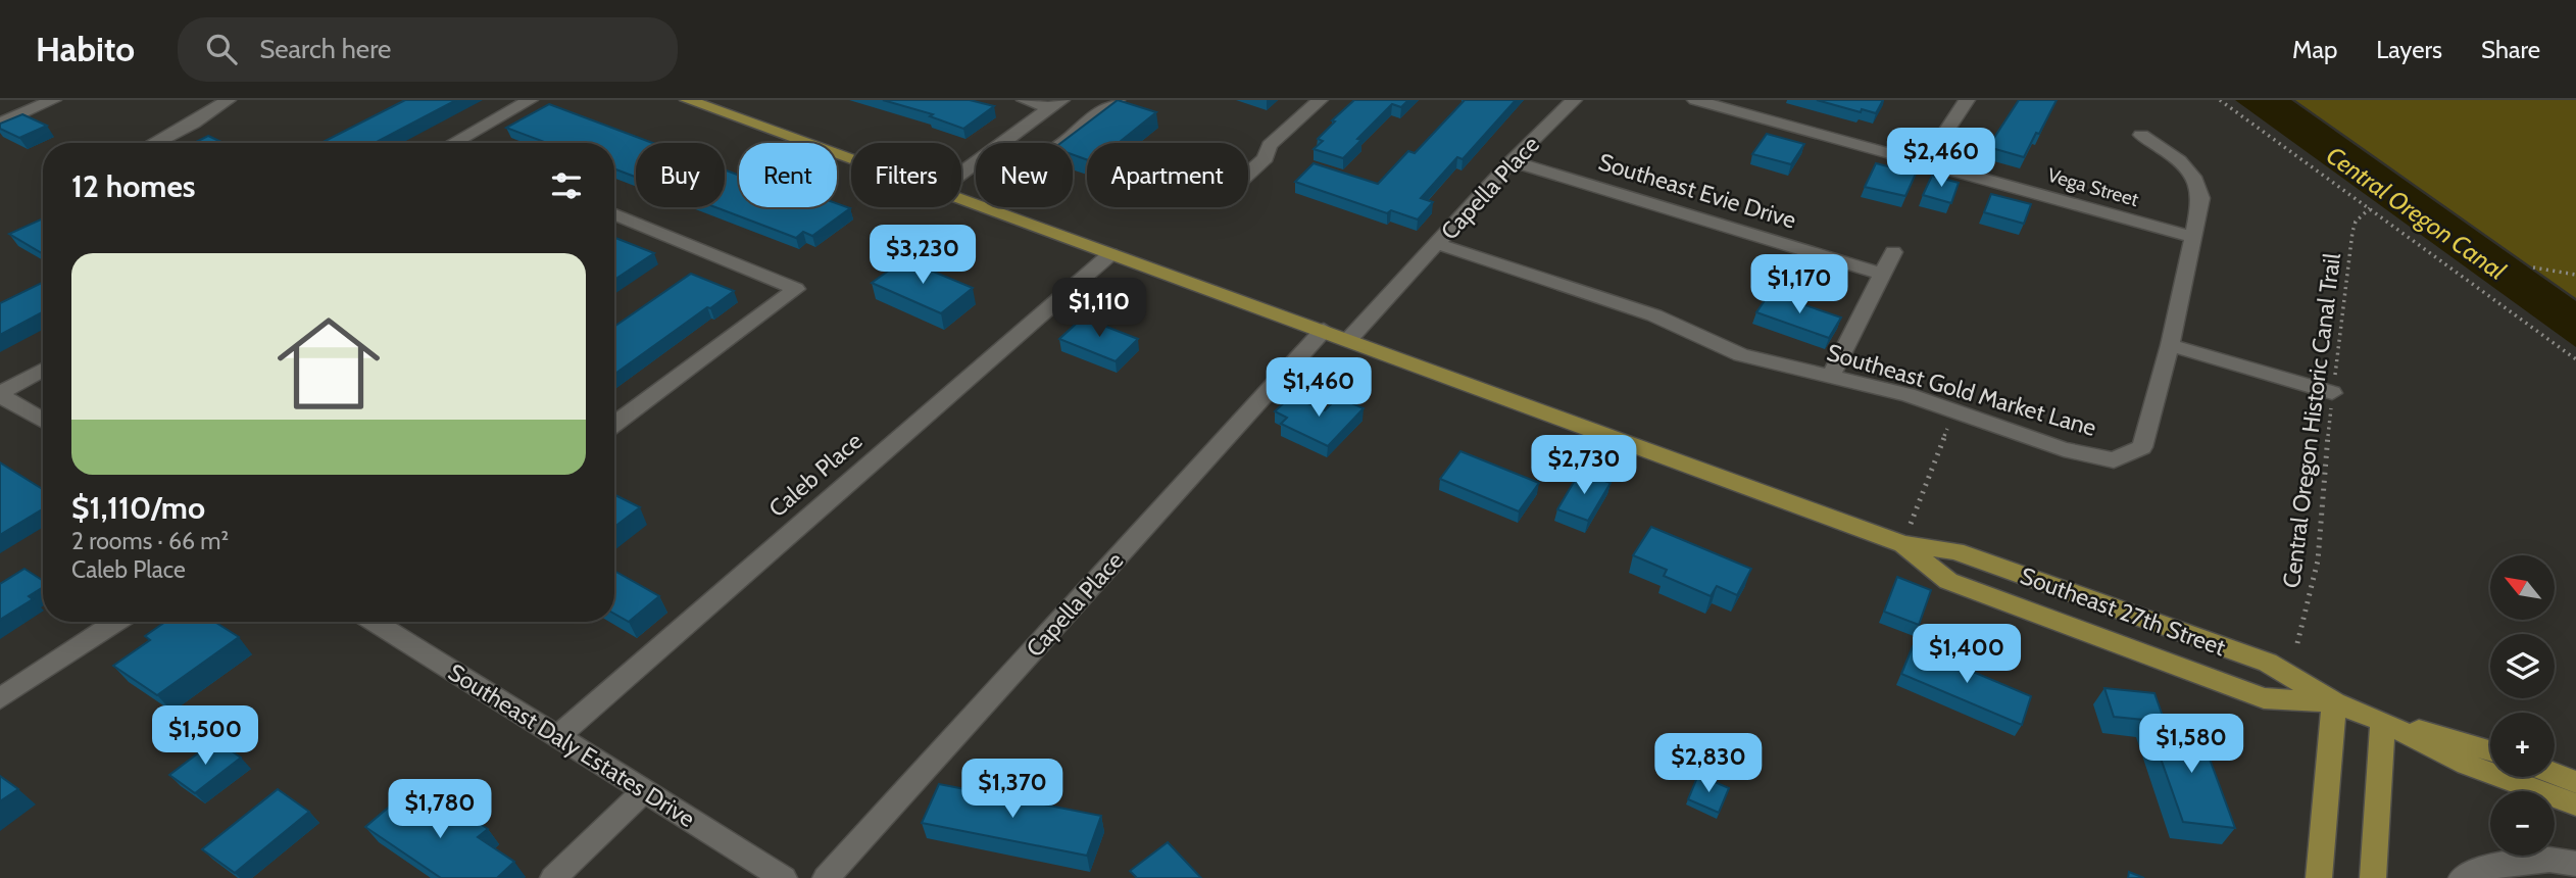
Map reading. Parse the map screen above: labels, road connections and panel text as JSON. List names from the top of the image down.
{
  "streets": {
    "main road": ["Southeast 27th Street"],
    "street": [
      "Vega Street",
      "Capella Place",
      "Southeast Evie Drive",
      "Southeast Gold Market Lane",
      "Caleb Place",
      "Southeast Daly Estates Drive"
    ],
    "path": ["Central Oregon Historic Canal Trail"]
  },
  "crossings": [
    ["Vega Street", "Southeast Gold Market Lane"],
    ["Capella Place", "Southeast Evie Drive"],
    ["Capella Place", "Southeast Gold Market Lane"],
    ["Capella Place", "Southeast 27th Street"],
    ["Caleb Place", "Southeast 27th Street"],
    ["Caleb Place", "Southeast Daly Estates Drive"]
  ],
  "water": ["Central Oregon Canal"],
  "north": "top left",
  "page": {
    "header": "Habito",
    "search": "Search here",
    "nav": ["Map", "Layers", "Share"],
    "price": [
      "$2,460",
      "$3,230",
      "$1,170",
      "$1,110",
      "$1,460",
      "$2,730",
      "$1,400",
      "$1,500",
      "$1,580",
      "$2,830",
      "$1,370",
      "$1,780"
    ],
    "chip": [
      "Buy",
      "Rent",
      "Filters",
      "New",
      "Apartment"
    ],
    "heading": "12 homes",
    "list": [
      {
        "name": "$1,110/mo",
        "note": "2 rooms · 66 m² · Caleb Place"
      }
    ],
    "map_buttons": ["+", "−"]
  }
}
